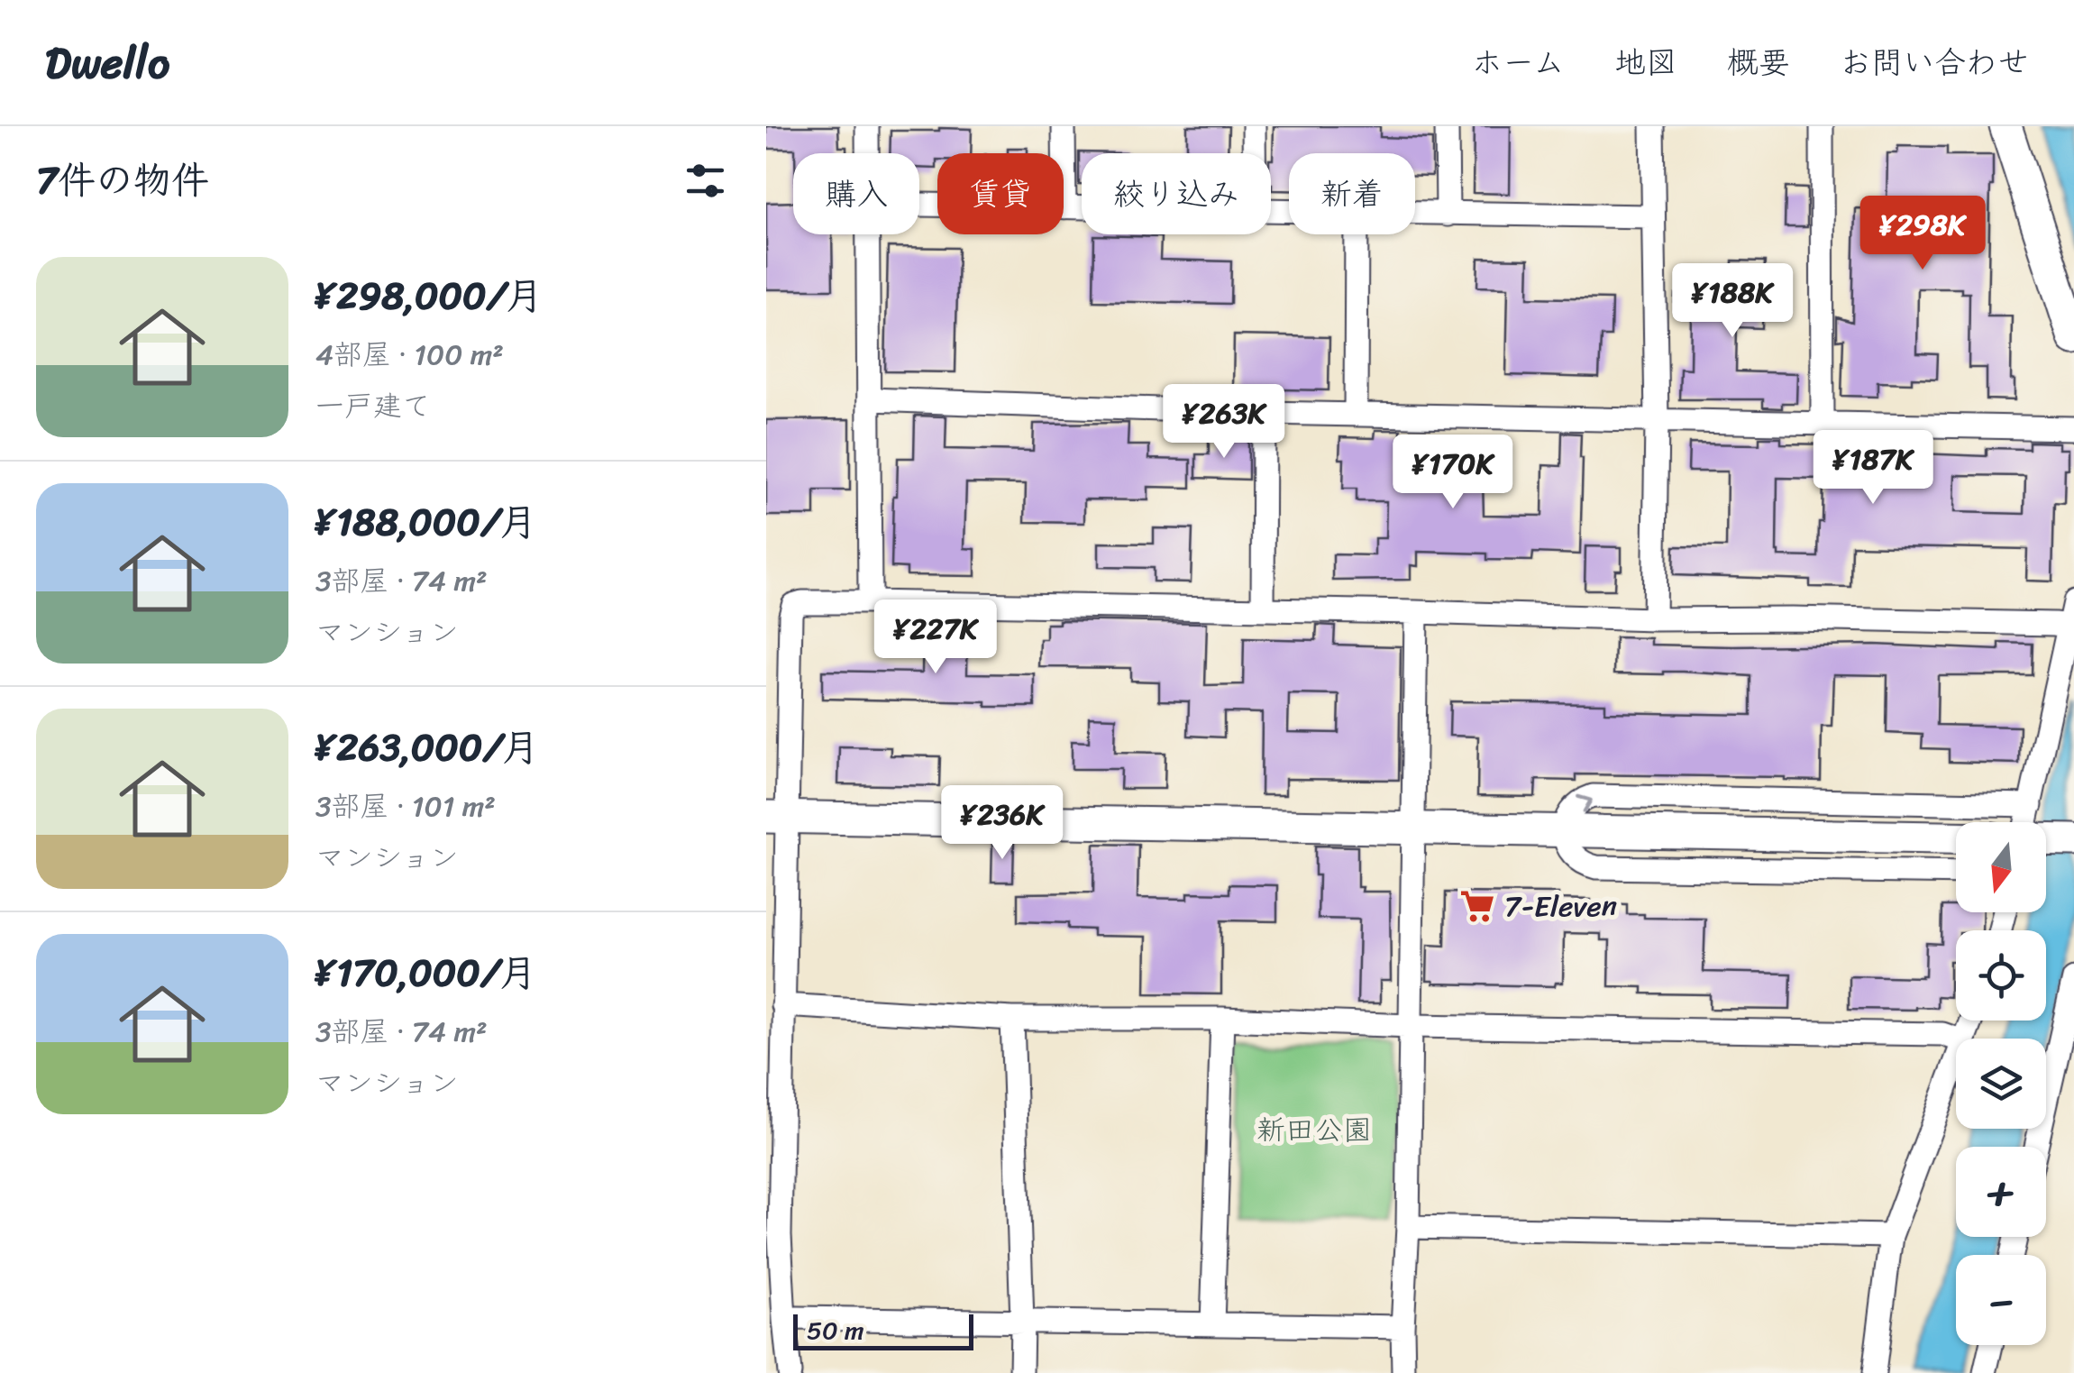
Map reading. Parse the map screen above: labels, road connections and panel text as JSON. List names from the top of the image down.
{
  "parks": ["新田公園"],
  "places": {
    "supermarket": ["7-Eleven"]
  },
  "scale_bar": "50 m",
  "north": "bottom",
  "page": {
    "header": "Dwello",
    "nav": [
      "ホーム",
      "地図",
      "概要",
      "お問い合わせ"
    ],
    "heading": "7件の物件",
    "chip": [
      "購入",
      "賃貸",
      "絞り込み",
      "新着"
    ],
    "price": [
      "¥298K",
      "¥188K",
      "¥263K",
      "¥187K",
      "¥170K",
      "¥227K",
      "¥236K"
    ],
    "list": [
      {
        "name": "¥298,000/月",
        "note": "4部屋 · 100 m² · 一戸建て"
      },
      {
        "name": "¥188,000/月",
        "note": "3部屋 · 74 m² · マンション"
      },
      {
        "name": "¥263,000/月",
        "note": "3部屋 · 101 m² · マンション"
      },
      {
        "name": "¥170,000/月",
        "note": "3部屋 · 74 m² · マンション"
      }
    ],
    "map_buttons": ["+", "−"],
    "scale": "50 m"
  }
}
